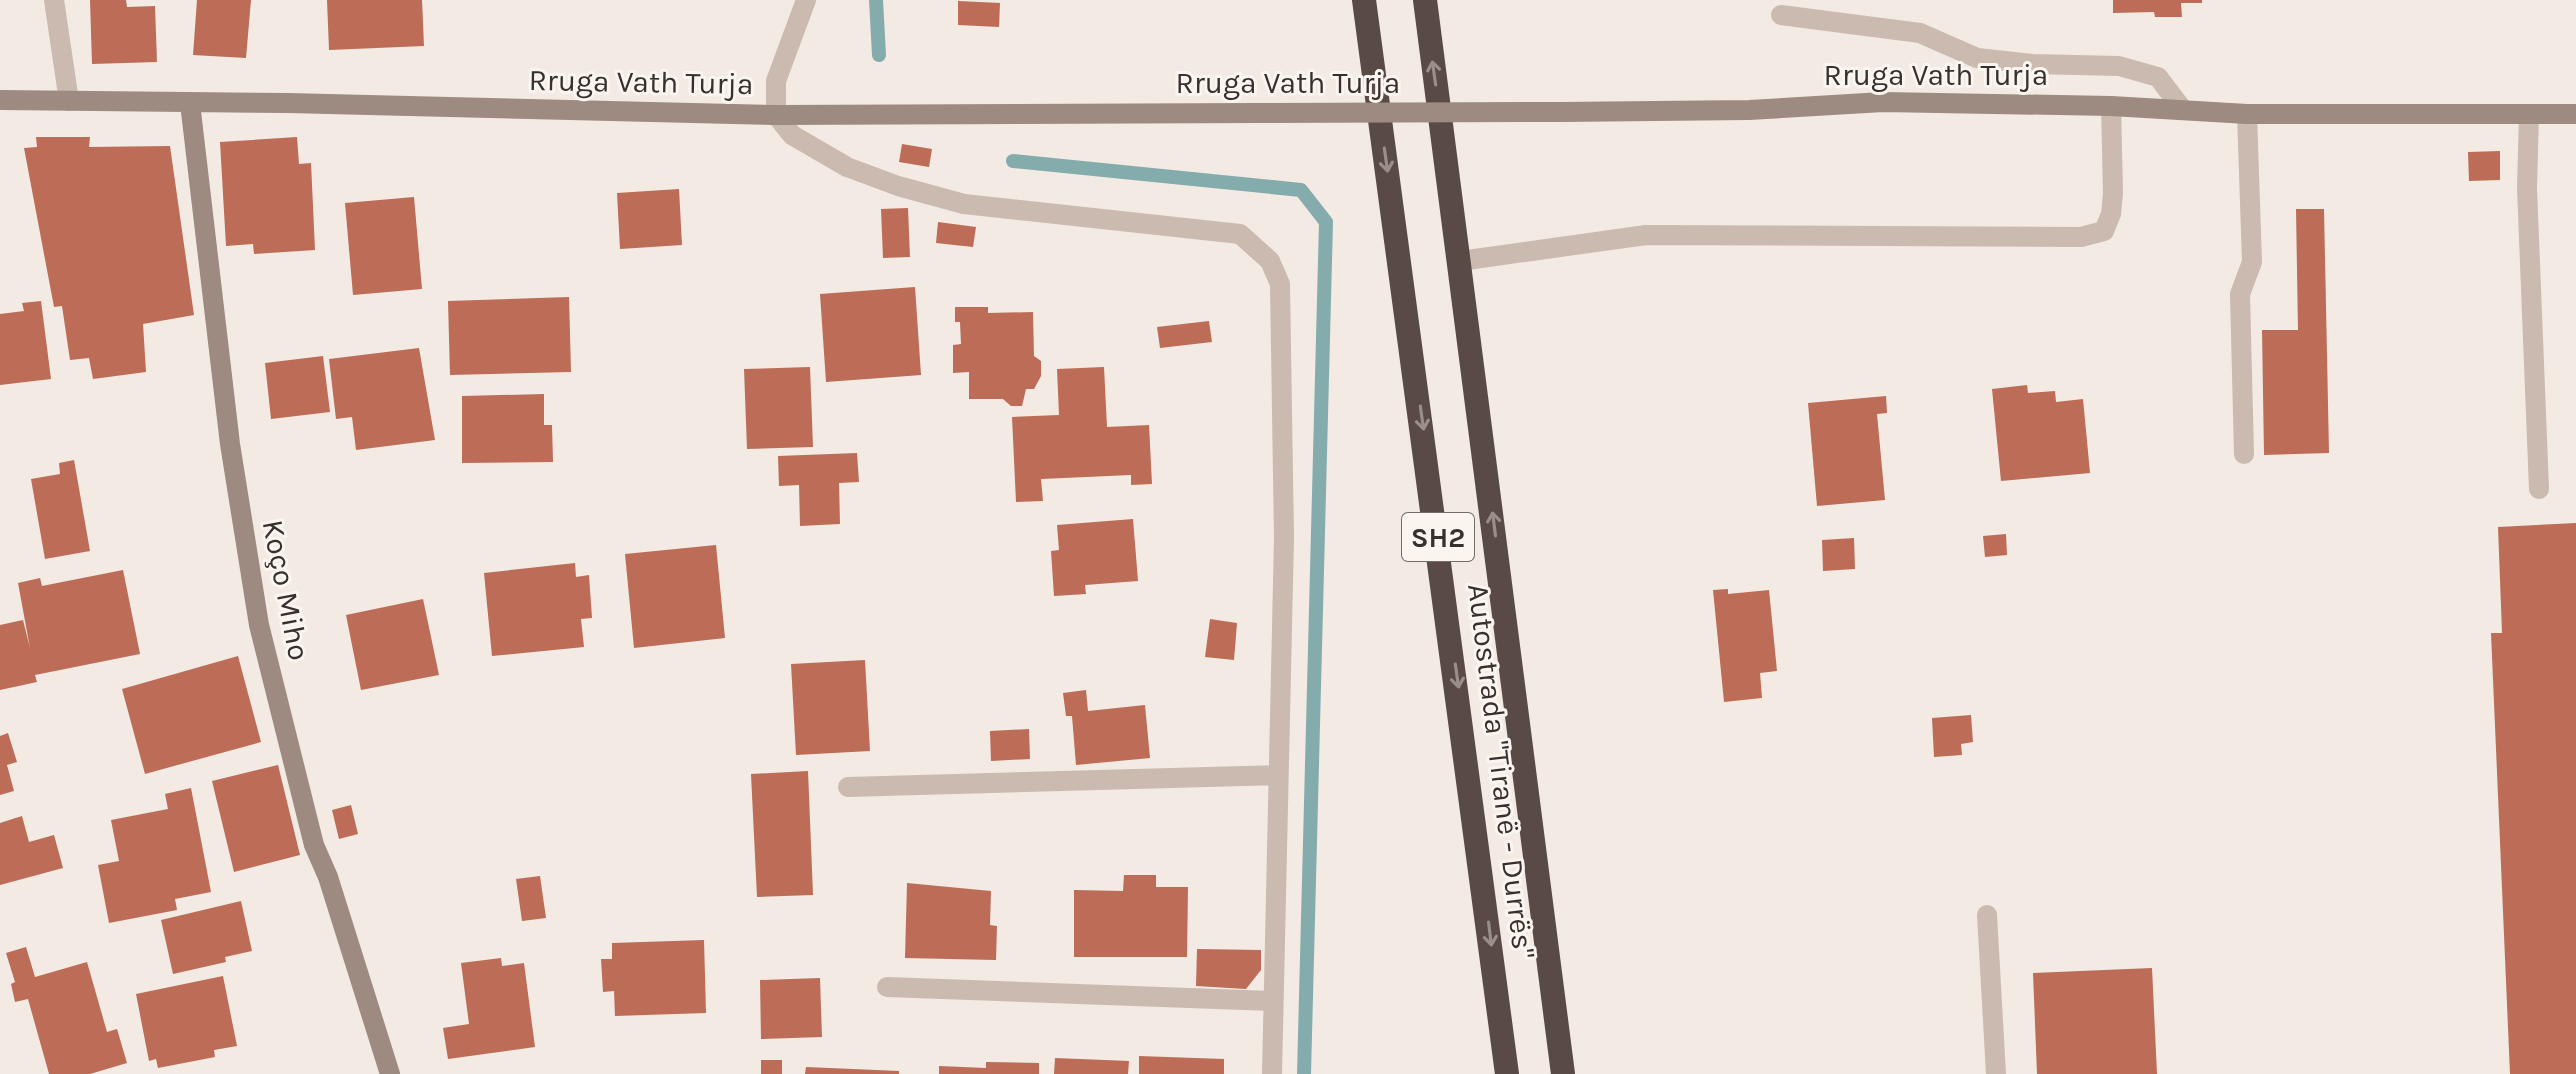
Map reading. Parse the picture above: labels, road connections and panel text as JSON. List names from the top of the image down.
{
  "streets": {
    "highway": ["SH2", "Autostrada \"Tiranë - Durrës\""],
    "street": ["Rruga Vath Turja", "Koço Miho"]
  },
  "crossings": [
    ["Rruga Vath Turja", "Koço Miho"]
  ]
}
